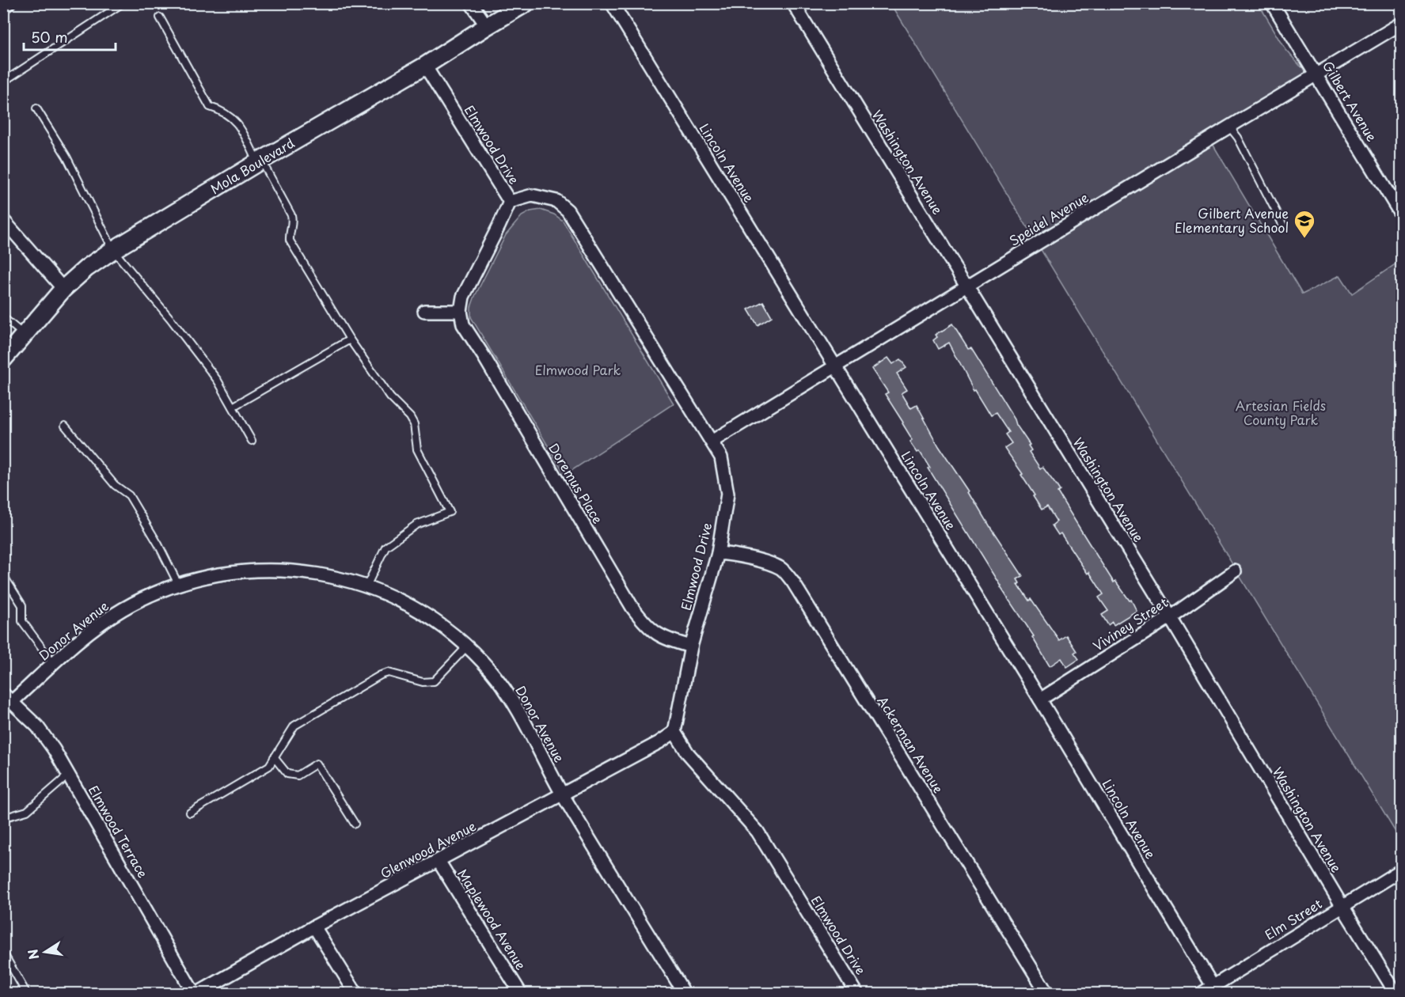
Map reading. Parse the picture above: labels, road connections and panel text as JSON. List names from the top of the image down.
{
  "streets": {
    "street": [
      "Gilbert Avenue",
      "Elmwood Drive",
      "Washington Avenue",
      "Lincoln Avenue",
      "Mola Boulevard",
      "Speidel Avenue",
      "Doremus Place",
      "Viviney Street",
      "Donor Avenue",
      "Ackerman Avenue",
      "Elmwood Terrace",
      "Glenwood Avenue",
      "Maplewood Avenue",
      "Elm Street"
    ]
  },
  "crossings": [
    ["Gilbert Avenue", "Speidel Avenue"],
    ["Elmwood Drive", "Mola Boulevard"],
    ["Elmwood Drive", "Speidel Avenue"],
    ["Elmwood Drive", "Doremus Place"],
    ["Elmwood Drive", "Ackerman Avenue"],
    ["Elmwood Drive", "Glenwood Avenue"],
    ["Washington Avenue", "Speidel Avenue"],
    ["Washington Avenue", "Viviney Street"],
    ["Washington Avenue", "Elm Street"],
    ["Lincoln Avenue", "Speidel Avenue"],
    ["Lincoln Avenue", "Viviney Street"],
    ["Lincoln Avenue", "Elm Street"],
    ["Donor Avenue", "Elmwood Terrace"],
    ["Donor Avenue", "Glenwood Avenue"],
    ["Elmwood Terrace", "Glenwood Avenue"],
    ["Glenwood Avenue", "Maplewood Avenue"]
  ],
  "parks": ["Elmwood Park", "Artesian Fields County Park"],
  "places": {
    "school or university": ["Gilbert Avenue Elementary School"]
  },
  "scale_bar": "50 m",
  "north": "left"
}
